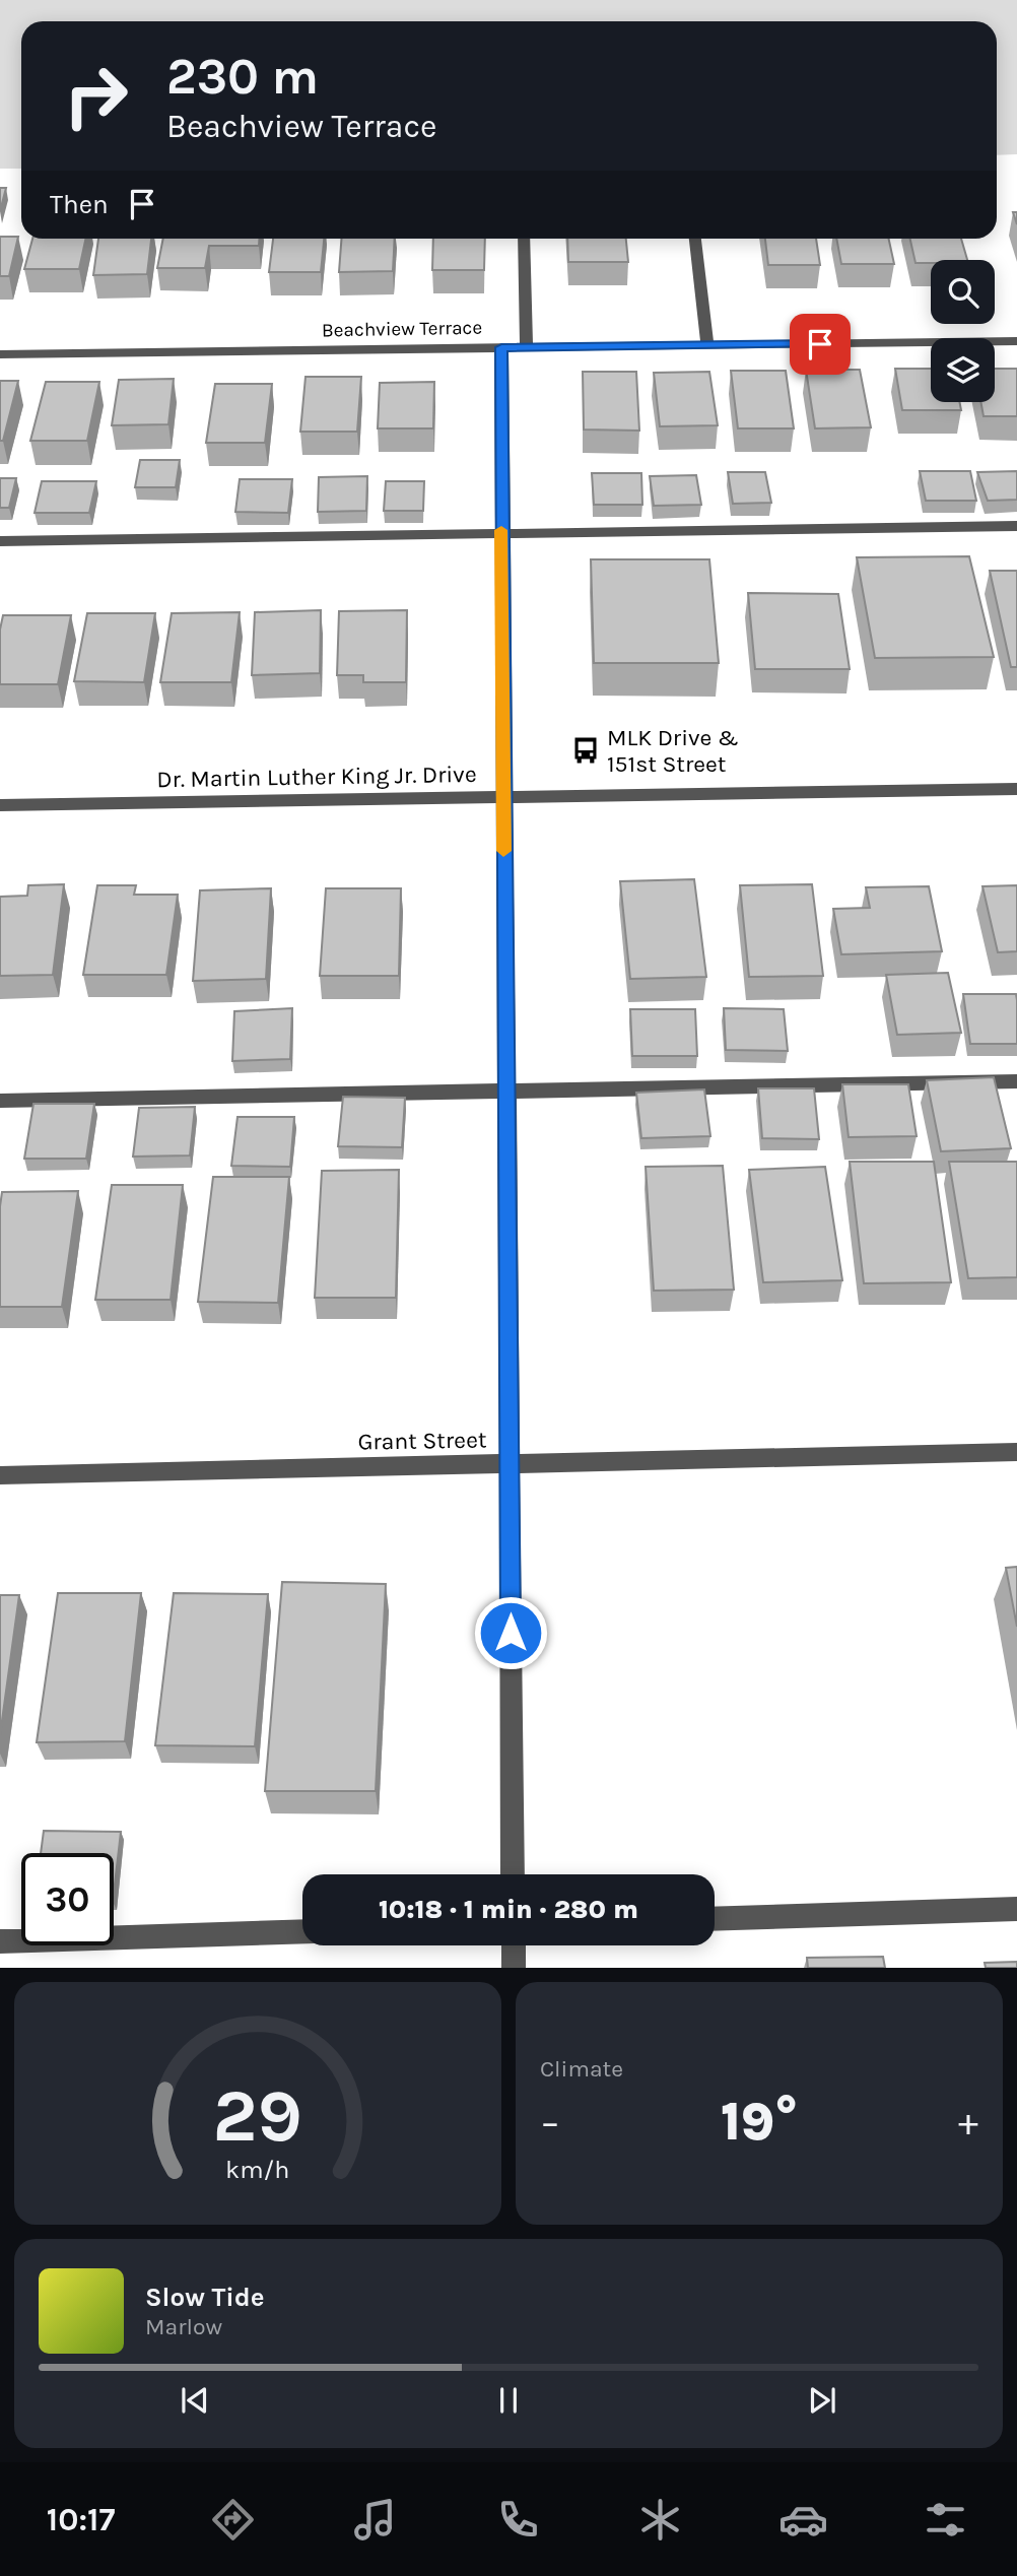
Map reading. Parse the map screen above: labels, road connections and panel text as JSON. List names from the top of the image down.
{
  "streets": {
    "street": ["Beachview Terrace", "Dr. Martin Luther King Jr. Drive", "Grant Street"]
  },
  "places": {
    "bus stop": ["MLK Drive & 151st Street"]
  },
  "page": {
    "turn": ["230 m", "Beachview Terrace"],
    "then": "Then",
    "limit": "30",
    "trip": "10:18 · 1 min · 280 m",
    "tile": "Climate",
    "heat": ["−", "19°", "+"],
    "song": ["Slow Tide", "Marlow"],
    "tabs": "10:17",
    "gauge": ["29", "km/h"]
  }
}
